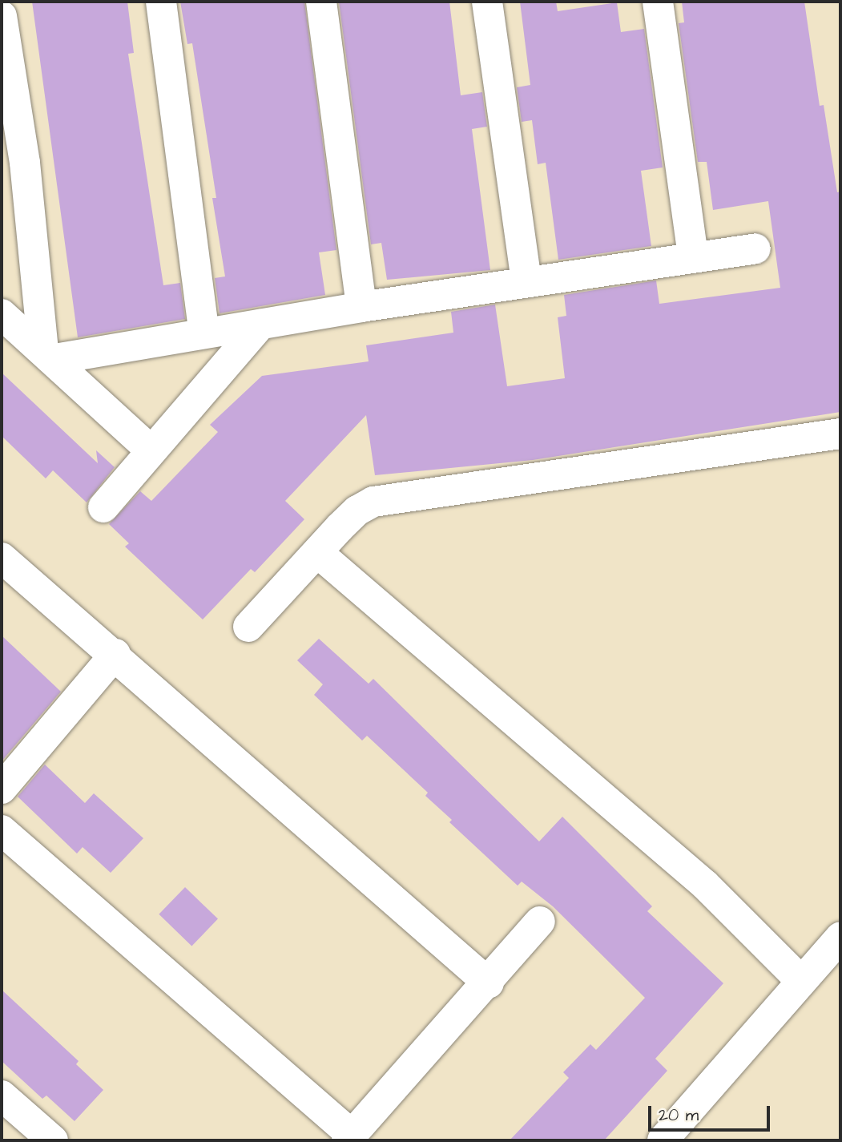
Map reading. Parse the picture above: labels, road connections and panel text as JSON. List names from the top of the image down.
{
  "scale_bar": "20 m"
}
